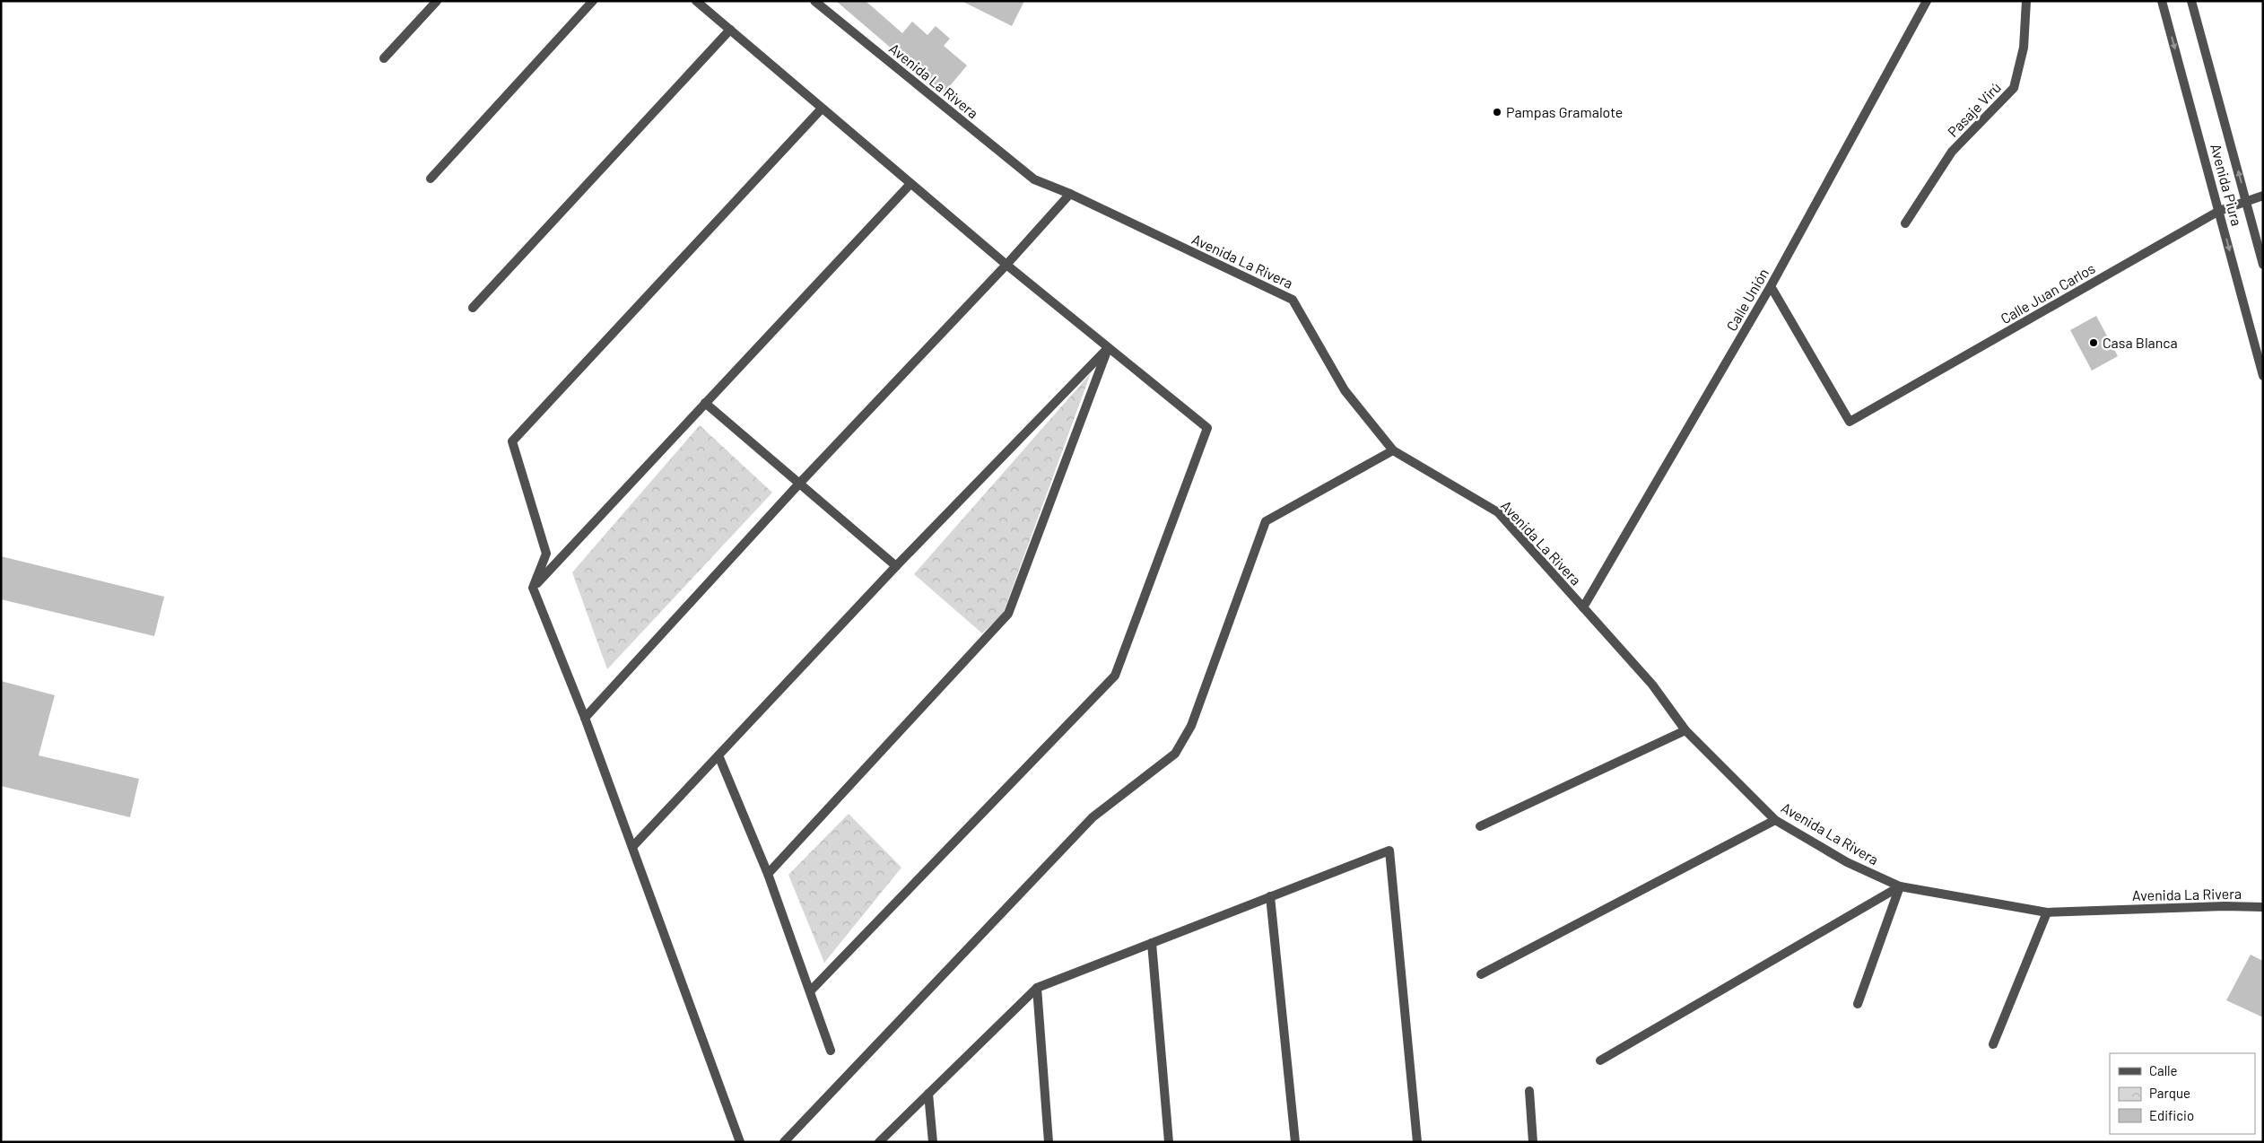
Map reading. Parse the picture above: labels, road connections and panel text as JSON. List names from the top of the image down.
{
  "streets": {
    "street": [
      "Avenida La Rivera",
      "Pasaje Virú",
      "Avenida Piura",
      "Calle Juan Carlos",
      "Calle Unión"
    ]
  },
  "crossings": [
    ["Avenida La Rivera", "Calle Unión"],
    ["Avenida Piura", "Calle Juan Carlos"],
    ["Calle Juan Carlos", "Calle Unión"]
  ],
  "places": ["Pampas Gramalote", "Casa Blanca"],
  "legend": ["Calle", "Parque", "Edificio"]
}
